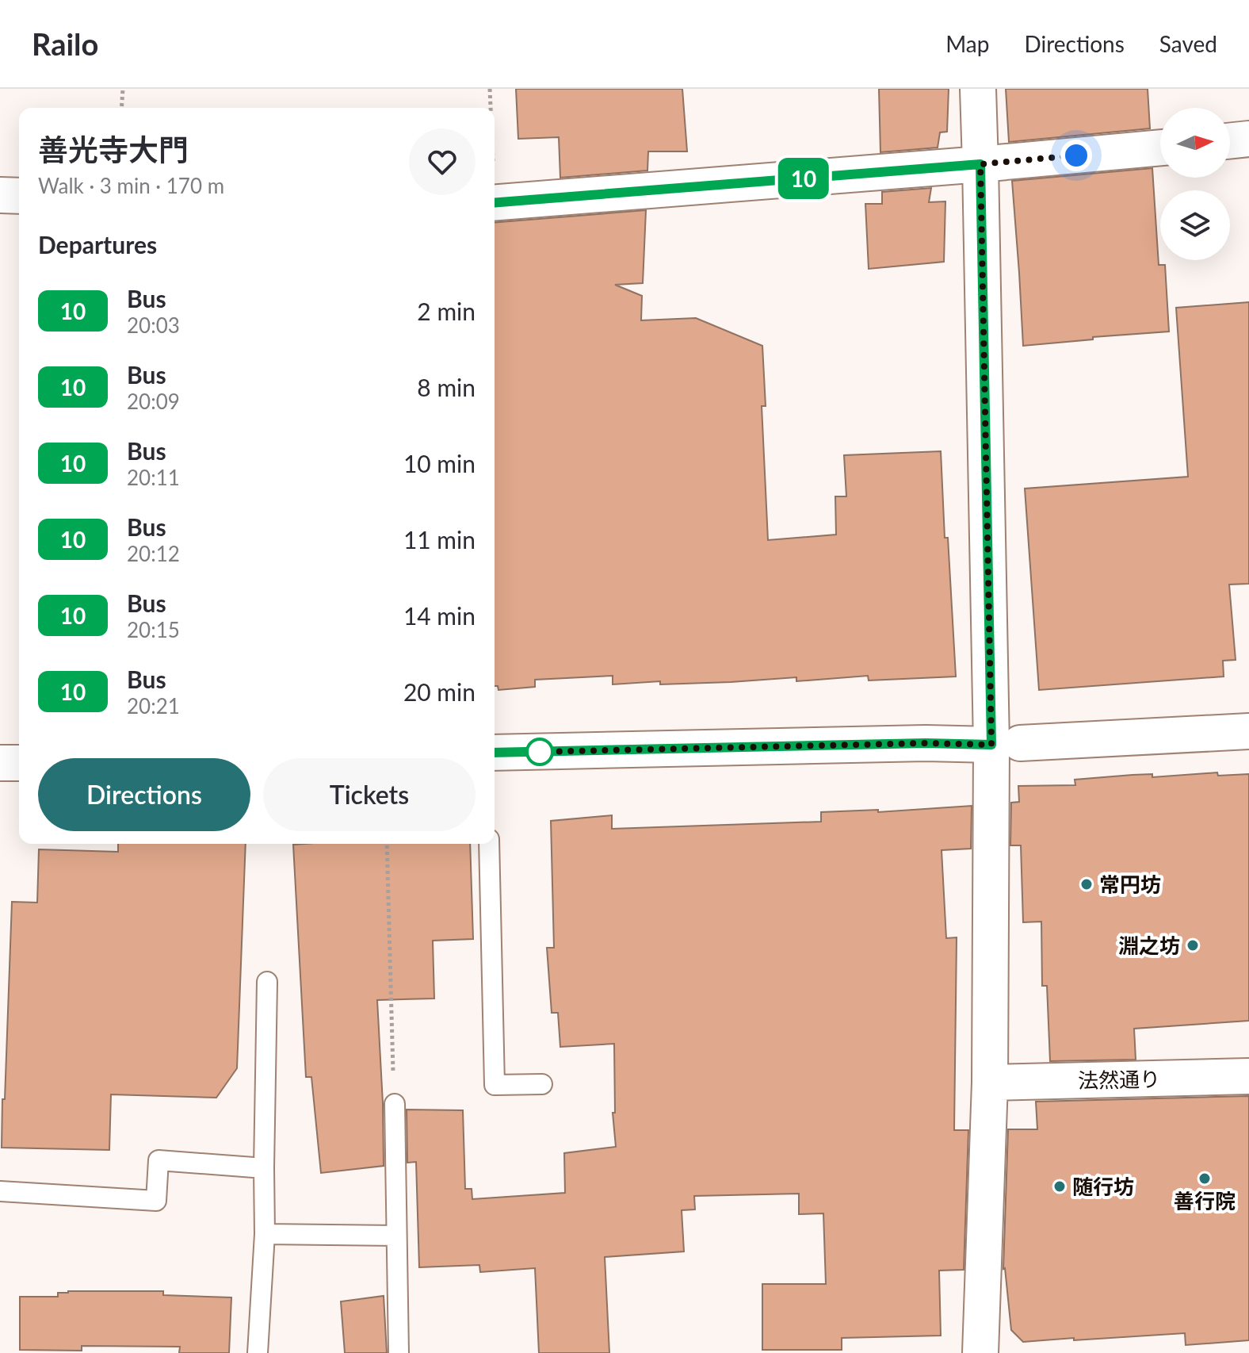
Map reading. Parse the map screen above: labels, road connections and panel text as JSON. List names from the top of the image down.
{
  "streets": {
    "street": ["法然通り"]
  },
  "places": [
    "常円坊",
    "淵之坊",
    "善行院",
    "随行坊"
  ],
  "lines": ["bus line 10"],
  "north": "right",
  "page": {
    "header": "Railo",
    "nav": ["Map", "Directions", "Saved"],
    "on_map": "10",
    "heading": [
      ["善光寺大門", "Walk · 3 min · 170 m"],
      "Departures"
    ],
    "list": [
      {
        "mark": "10",
        "name": "Bus",
        "note": "20:03",
        "value": "2 min"
      },
      {
        "mark": "10",
        "name": "Bus",
        "note": "20:09",
        "value": "8 min"
      },
      {
        "mark": "10",
        "name": "Bus",
        "note": "20:11",
        "value": "10 min"
      },
      {
        "mark": "10",
        "name": "Bus",
        "note": "20:12",
        "value": "11 min"
      },
      {
        "mark": "10",
        "name": "Bus",
        "note": "20:15",
        "value": "14 min"
      },
      {
        "mark": "10",
        "name": "Bus",
        "note": "20:21",
        "value": "20 min"
      }
    ],
    "buttons": ["Directions", "Tickets"]
  }
}
